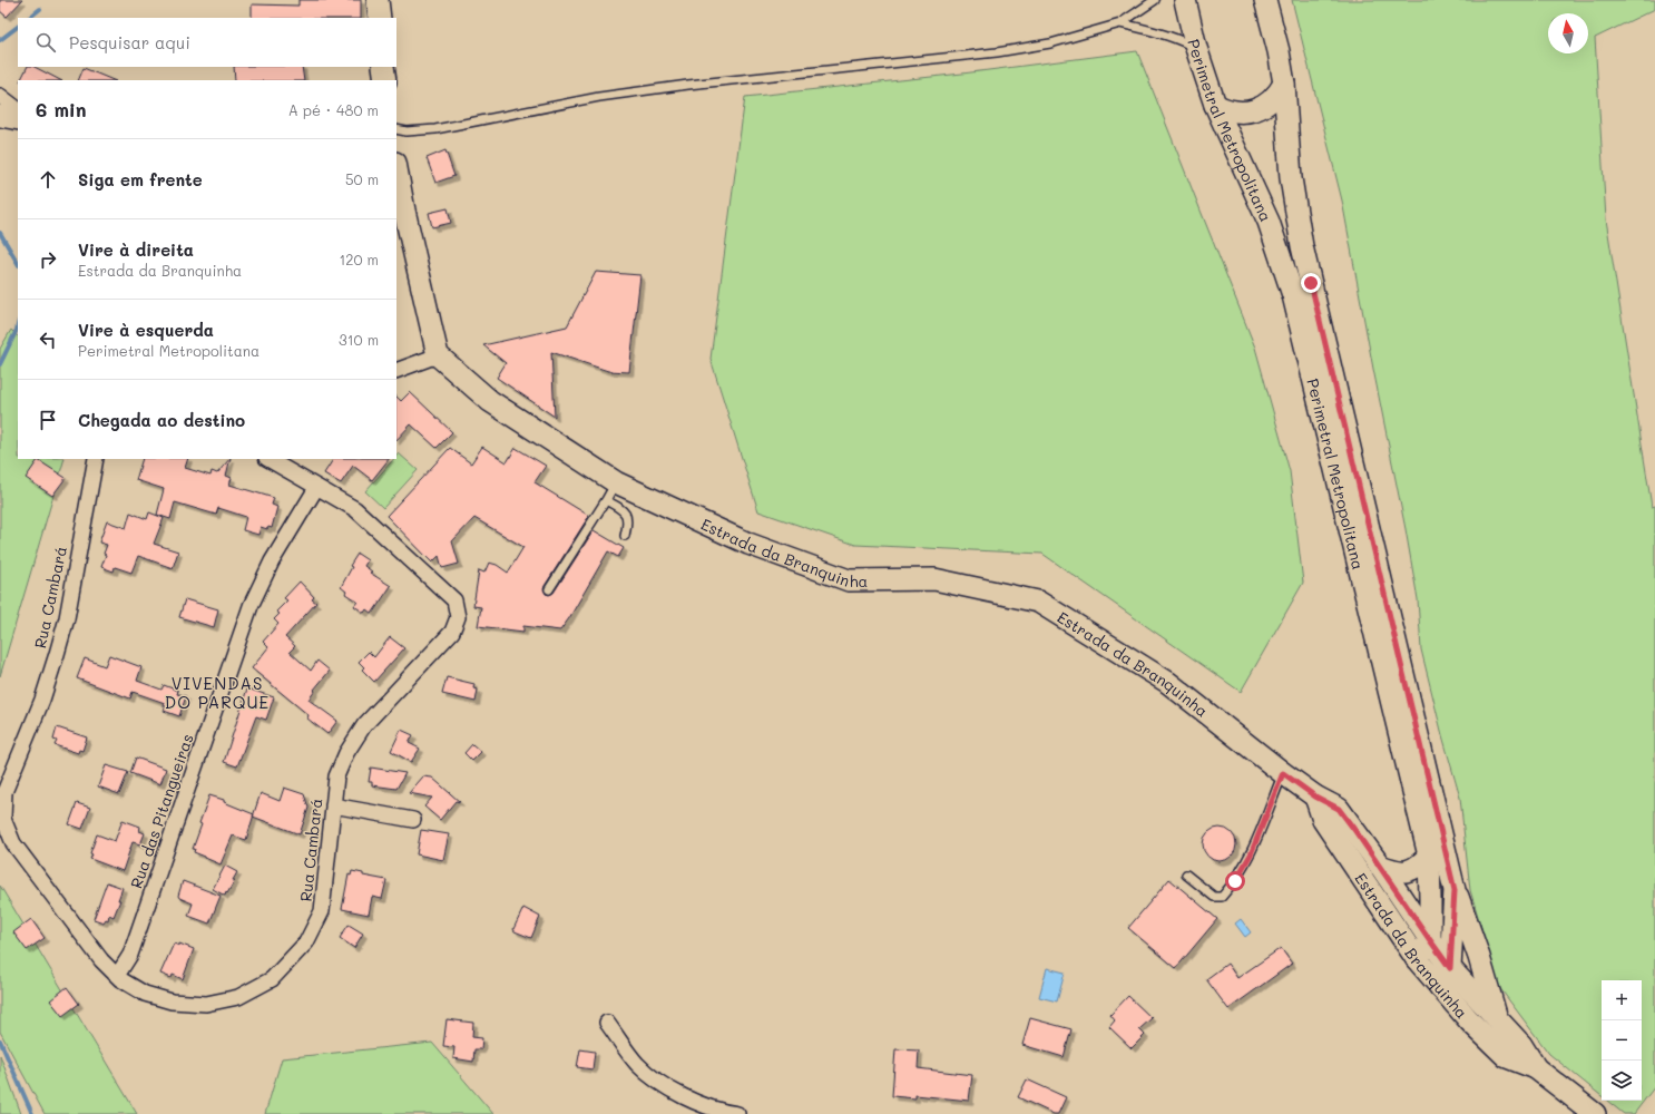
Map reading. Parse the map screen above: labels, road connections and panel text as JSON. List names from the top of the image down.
{
  "streets": {
    "main road": ["Perimetral Metropolitana", "Estrada da Branquinha"],
    "street": ["Rua Cambará", "Rua das Pitangueiras"]
  },
  "crossings": [
    ["Perimetral Metropolitana", "Estrada da Branquinha"],
    ["Rua Cambará", "Rua das Pitangueiras"]
  ],
  "districts": ["VIVENDAS DO PARQUE"],
  "north": "top",
  "page": {
    "search": "Pesquisar aqui",
    "heading": ["6 min", "A pé · 480 m"],
    "list": [
      ["Siga em frente", "50 m"],
      ["Vire à direita", "Estrada da Branquinha", "120 m"],
      ["Vire à esquerda", "Perimetral Metropolitana", "310 m"],
      "Chegada ao destino"
    ],
    "map_buttons": ["+", "−"]
  }
}
